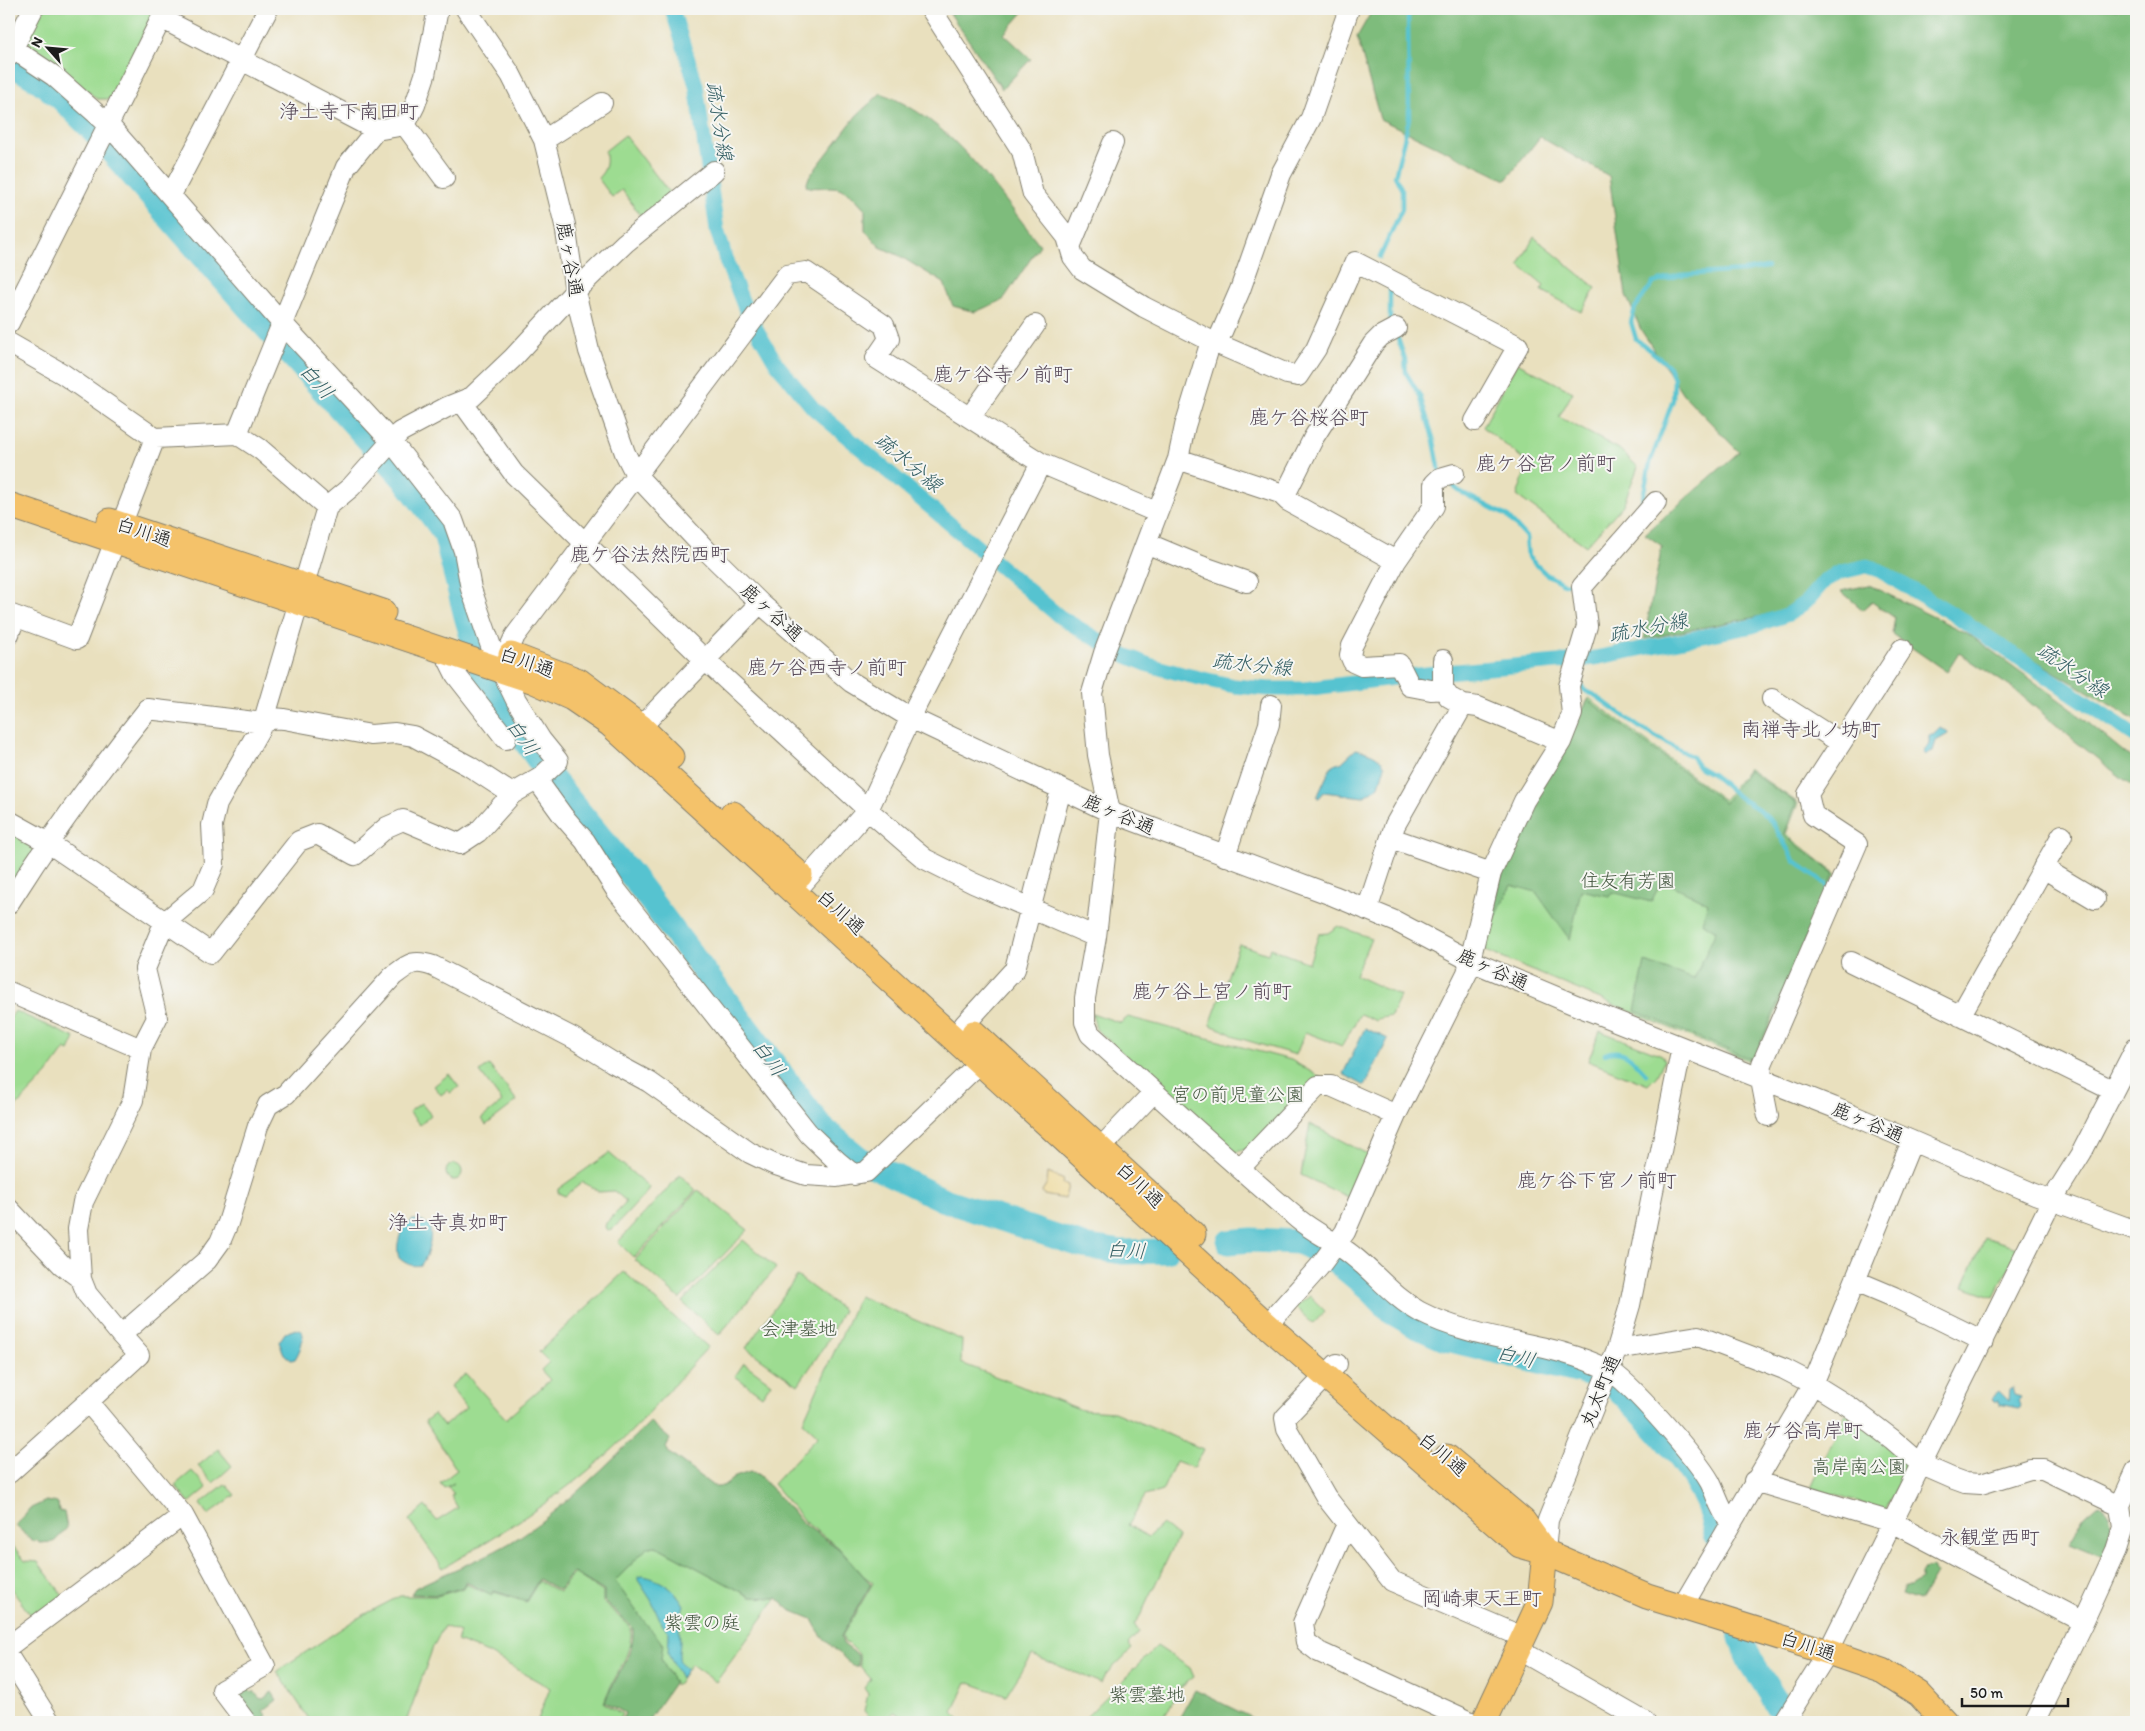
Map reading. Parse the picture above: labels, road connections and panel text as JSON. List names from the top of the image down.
{
  "streets": {
    "main road": ["白川通", "丸太町通"],
    "street": ["鹿ヶ谷通"]
  },
  "crossings": [
    ["鹿ヶ谷通", "丸太町通"],
    ["白川通", "丸太町通"]
  ],
  "districts": [
    "浄土寺下南田町",
    "鹿ケ谷寺ノ前町",
    "鹿ケ谷桜谷町",
    "鹿ケ谷宮ノ前町",
    "鹿ケ谷法然院西町",
    "鹿ケ谷西寺ノ前町",
    "南禅寺北ノ坊町",
    "鹿ケ谷上宮ノ前町",
    "鹿ケ谷下宮ノ前町",
    "浄土寺真如町",
    "鹿ケ谷高岸町",
    "永観堂西町",
    "岡崎東天王町"
  ],
  "water": ["疏水分線", "白川"],
  "parks": [
    "住友有芳園",
    "宮の前児童公園",
    "会津墓地",
    "高岸南公園",
    "紫雲の庭",
    "紫雲墓地"
  ],
  "scale_bar": "50 m",
  "north": "top left"
}
